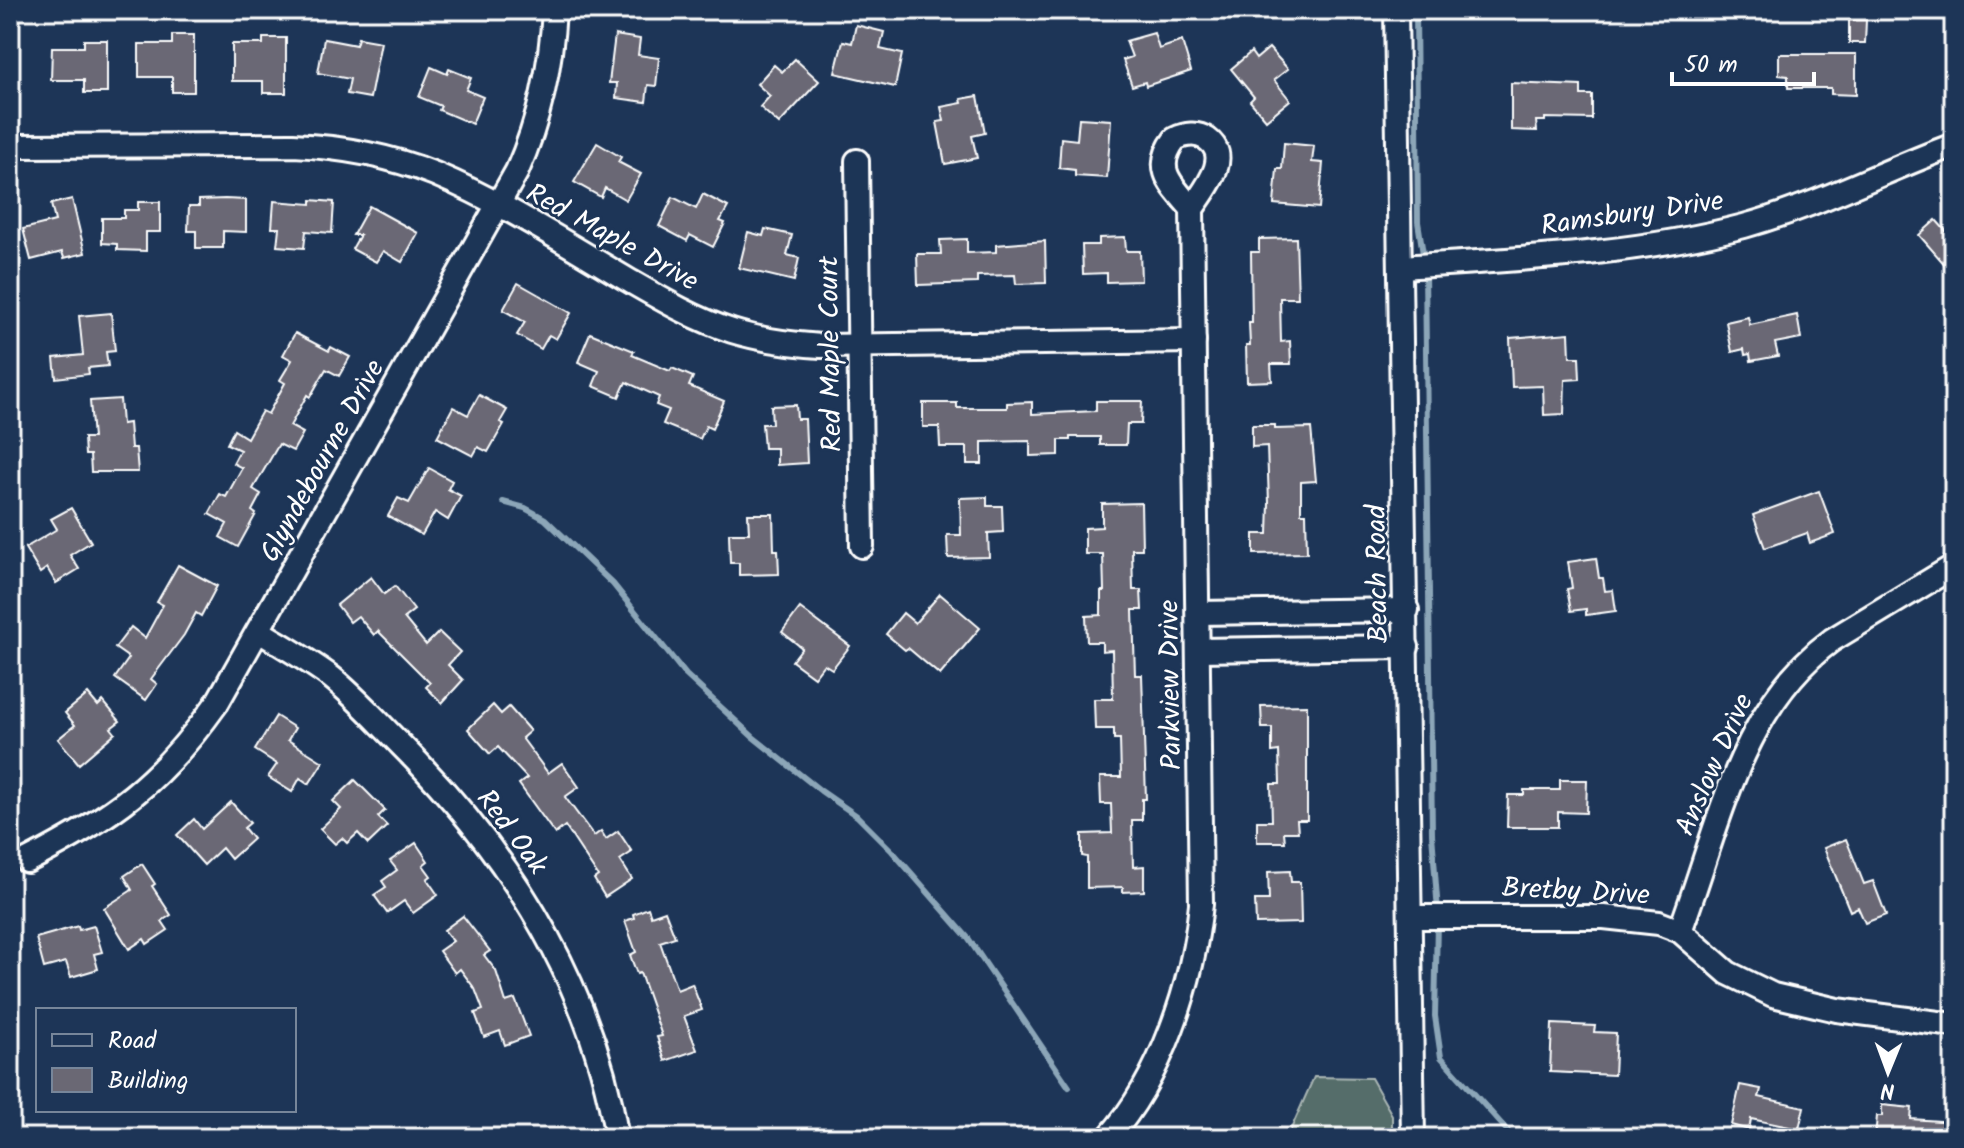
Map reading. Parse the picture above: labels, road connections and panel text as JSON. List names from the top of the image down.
{
  "streets": {
    "street": [
      "Ramsbury Drive",
      "Red Maple Drive",
      "Red Maple Court",
      "Glyndebourne Drive",
      "Beach Road",
      "Parkview Drive",
      "Anslow Drive",
      "Red Oak",
      "Bretby Drive"
    ]
  },
  "crossings": [
    ["Ramsbury Drive", "Beach Road"],
    ["Red Maple Drive", "Red Maple Court"],
    ["Red Maple Drive", "Glyndebourne Drive"],
    ["Red Maple Drive", "Parkview Drive"],
    ["Glyndebourne Drive", "Red Oak"],
    ["Beach Road", "Bretby Drive"],
    ["Anslow Drive", "Bretby Drive"]
  ],
  "legend": ["Road", "Building"],
  "scale_bar": "50 m",
  "north": "bottom"
}
